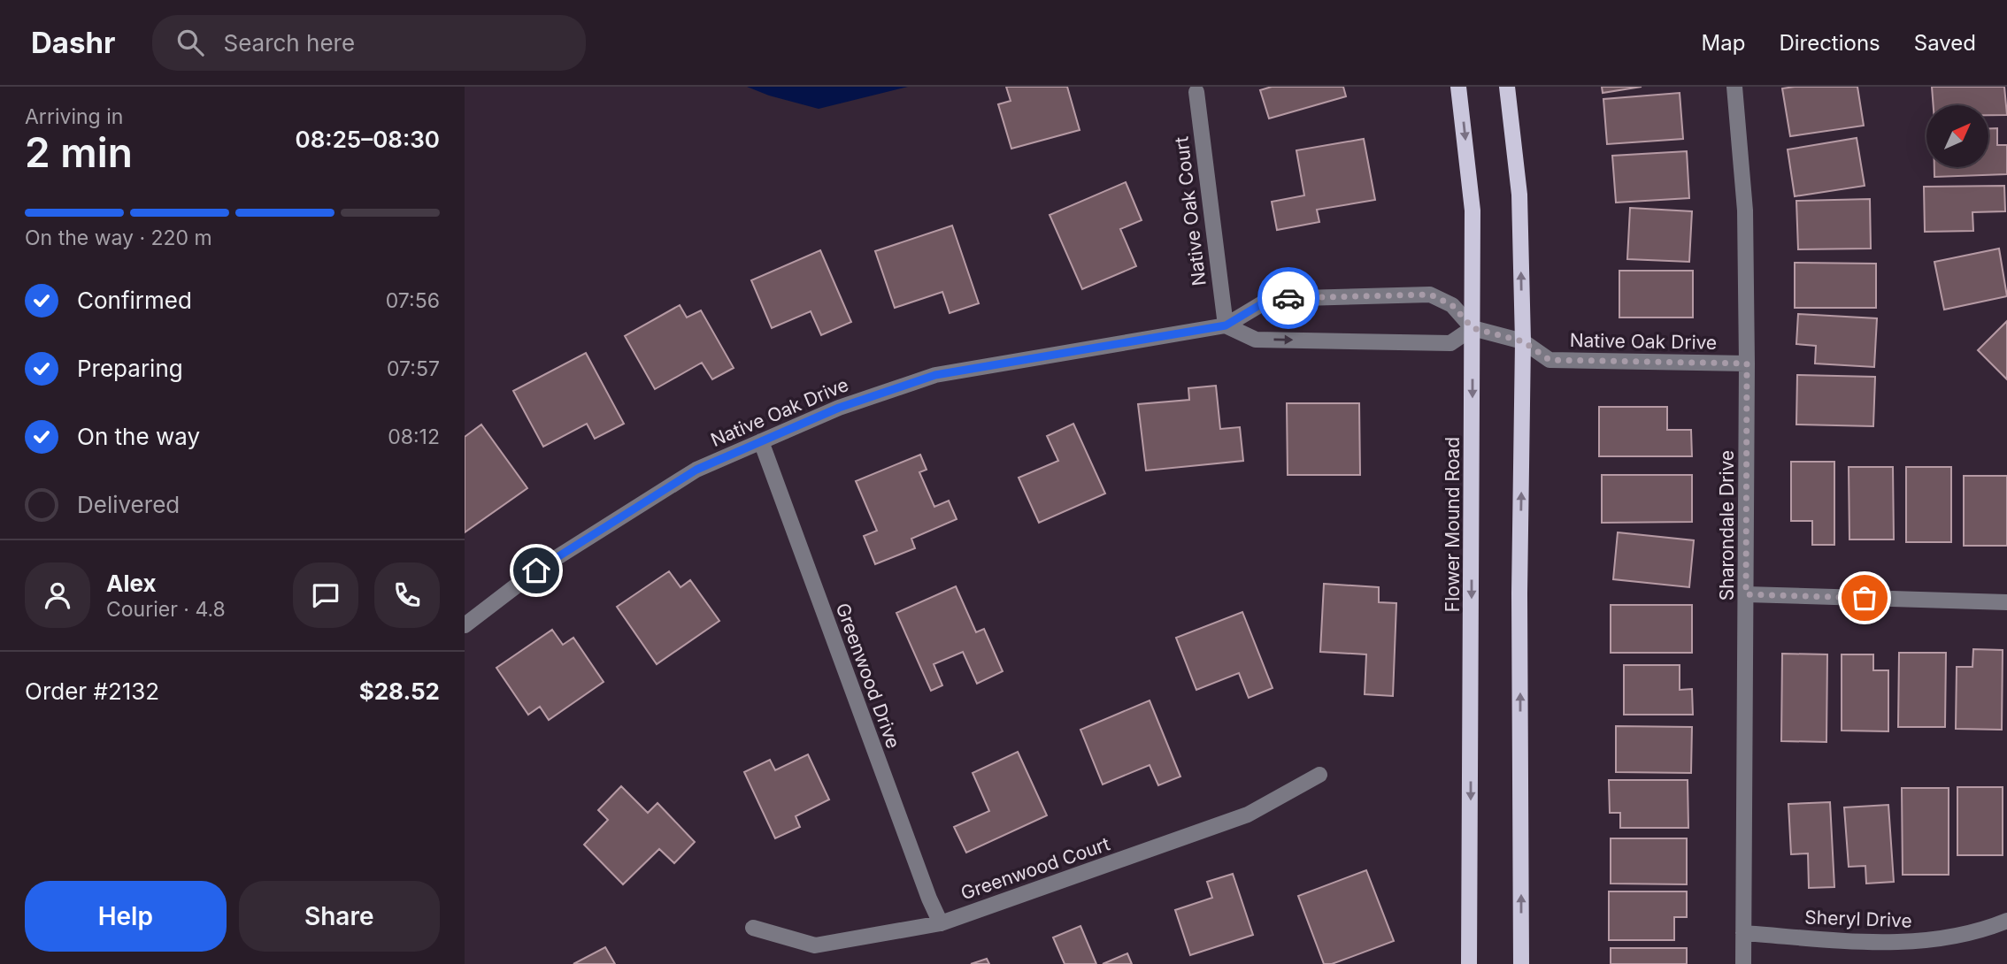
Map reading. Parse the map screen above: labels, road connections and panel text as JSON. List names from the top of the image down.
{
  "streets": {
    "main road": ["Flower Mound Road"],
    "street": [
      "Native Oak Court",
      "Native Oak Drive",
      "Sharondale Drive",
      "Greenwood Drive",
      "Greenwood Court",
      "Sheryl Drive"
    ]
  },
  "crossings": [
    ["Native Oak Court", "Native Oak Drive"],
    ["Native Oak Drive", "Flower Mound Road"],
    ["Native Oak Drive", "Sharondale Drive"],
    ["Native Oak Drive", "Greenwood Drive"],
    ["Sharondale Drive", "Sheryl Drive"],
    ["Greenwood Drive", "Greenwood Court"]
  ],
  "north": "top right",
  "page": {
    "header": "Dashr",
    "search": "Search here",
    "nav": ["Map", "Directions", "Saved"],
    "heading": ["2 min", "Arriving in", "08:25–08:30"],
    "panel": [
      "Alex",
      "Courier · 4.8",
      "Order #2132",
      "$28.52"
    ],
    "bar": "On the way · 220 m",
    "list": [
      ["Confirmed", "07:56"],
      ["Preparing", "07:57"],
      ["On the way", "08:12"],
      "Delivered"
    ],
    "buttons": ["Help", "Share"]
  }
}
